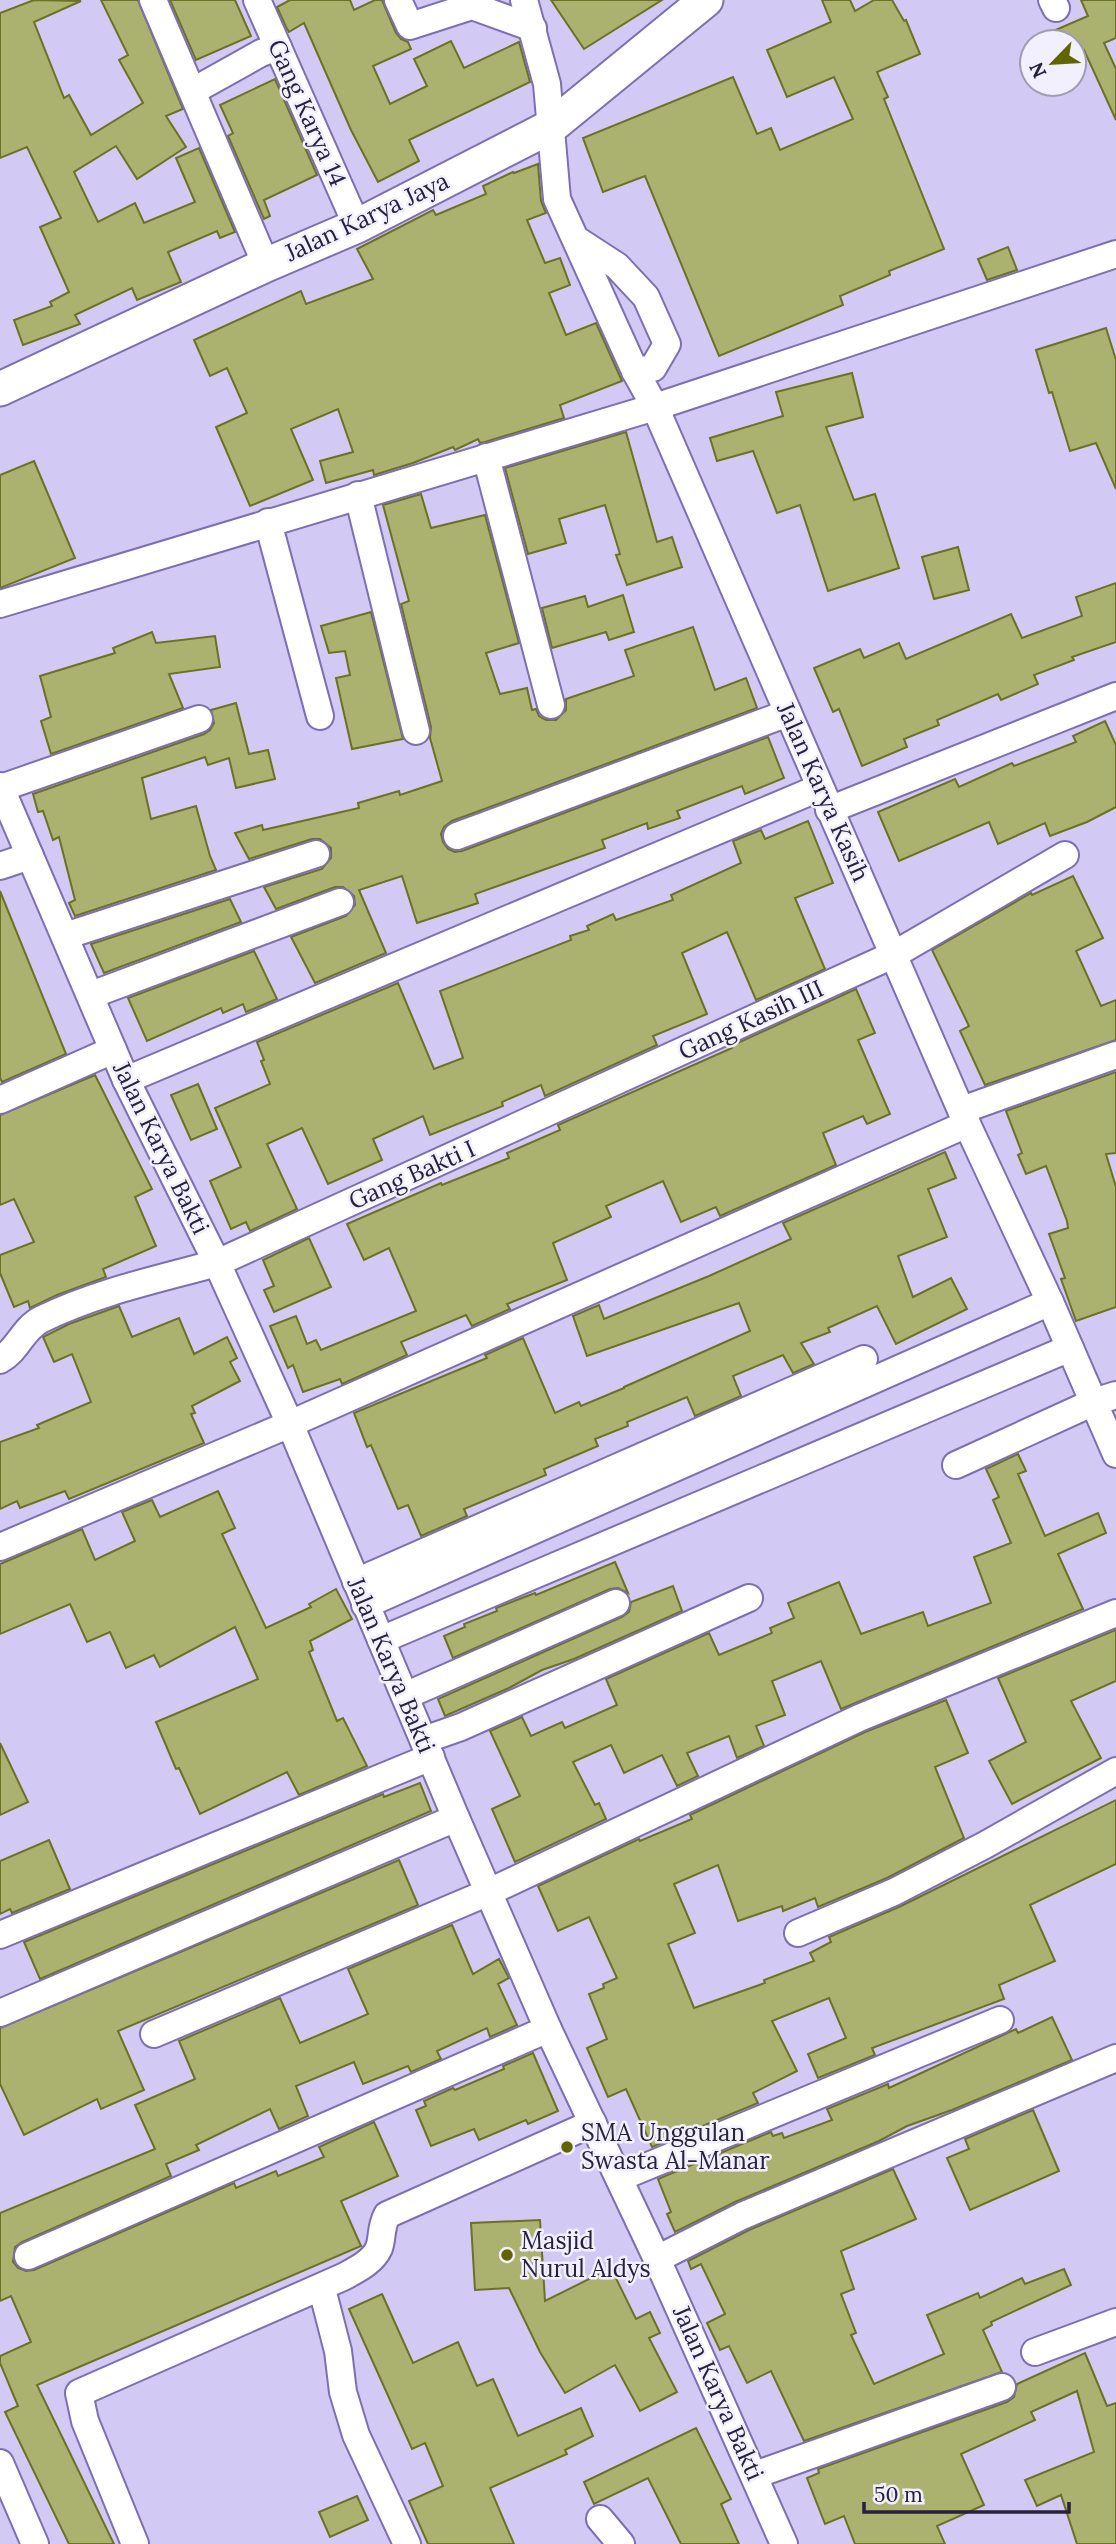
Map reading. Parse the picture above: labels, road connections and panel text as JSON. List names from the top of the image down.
{
  "streets": {
    "main road": ["Jalan Karya Jaya"],
    "street": [
      "Gang Karya 14",
      "Jalan Karya Kasih",
      "Gang Kasih III",
      "Jalan Karya Bakti",
      "Gang Bakti I"
    ]
  },
  "crossings": [
    ["Gang Karya 14", "Jalan Karya Jaya"],
    ["Jalan Karya Jaya", "Jalan Karya Kasih"],
    ["Jalan Karya Kasih", "Gang Kasih III"],
    ["Gang Kasih III", "Gang Bakti I"],
    ["Jalan Karya Bakti", "Gang Bakti I"]
  ],
  "places": ["SMA Unggulan Swasta Al-Manar", "Masjid Nurul Aldys"],
  "scale_bar": "50 m",
  "north": "bottom left"
}
